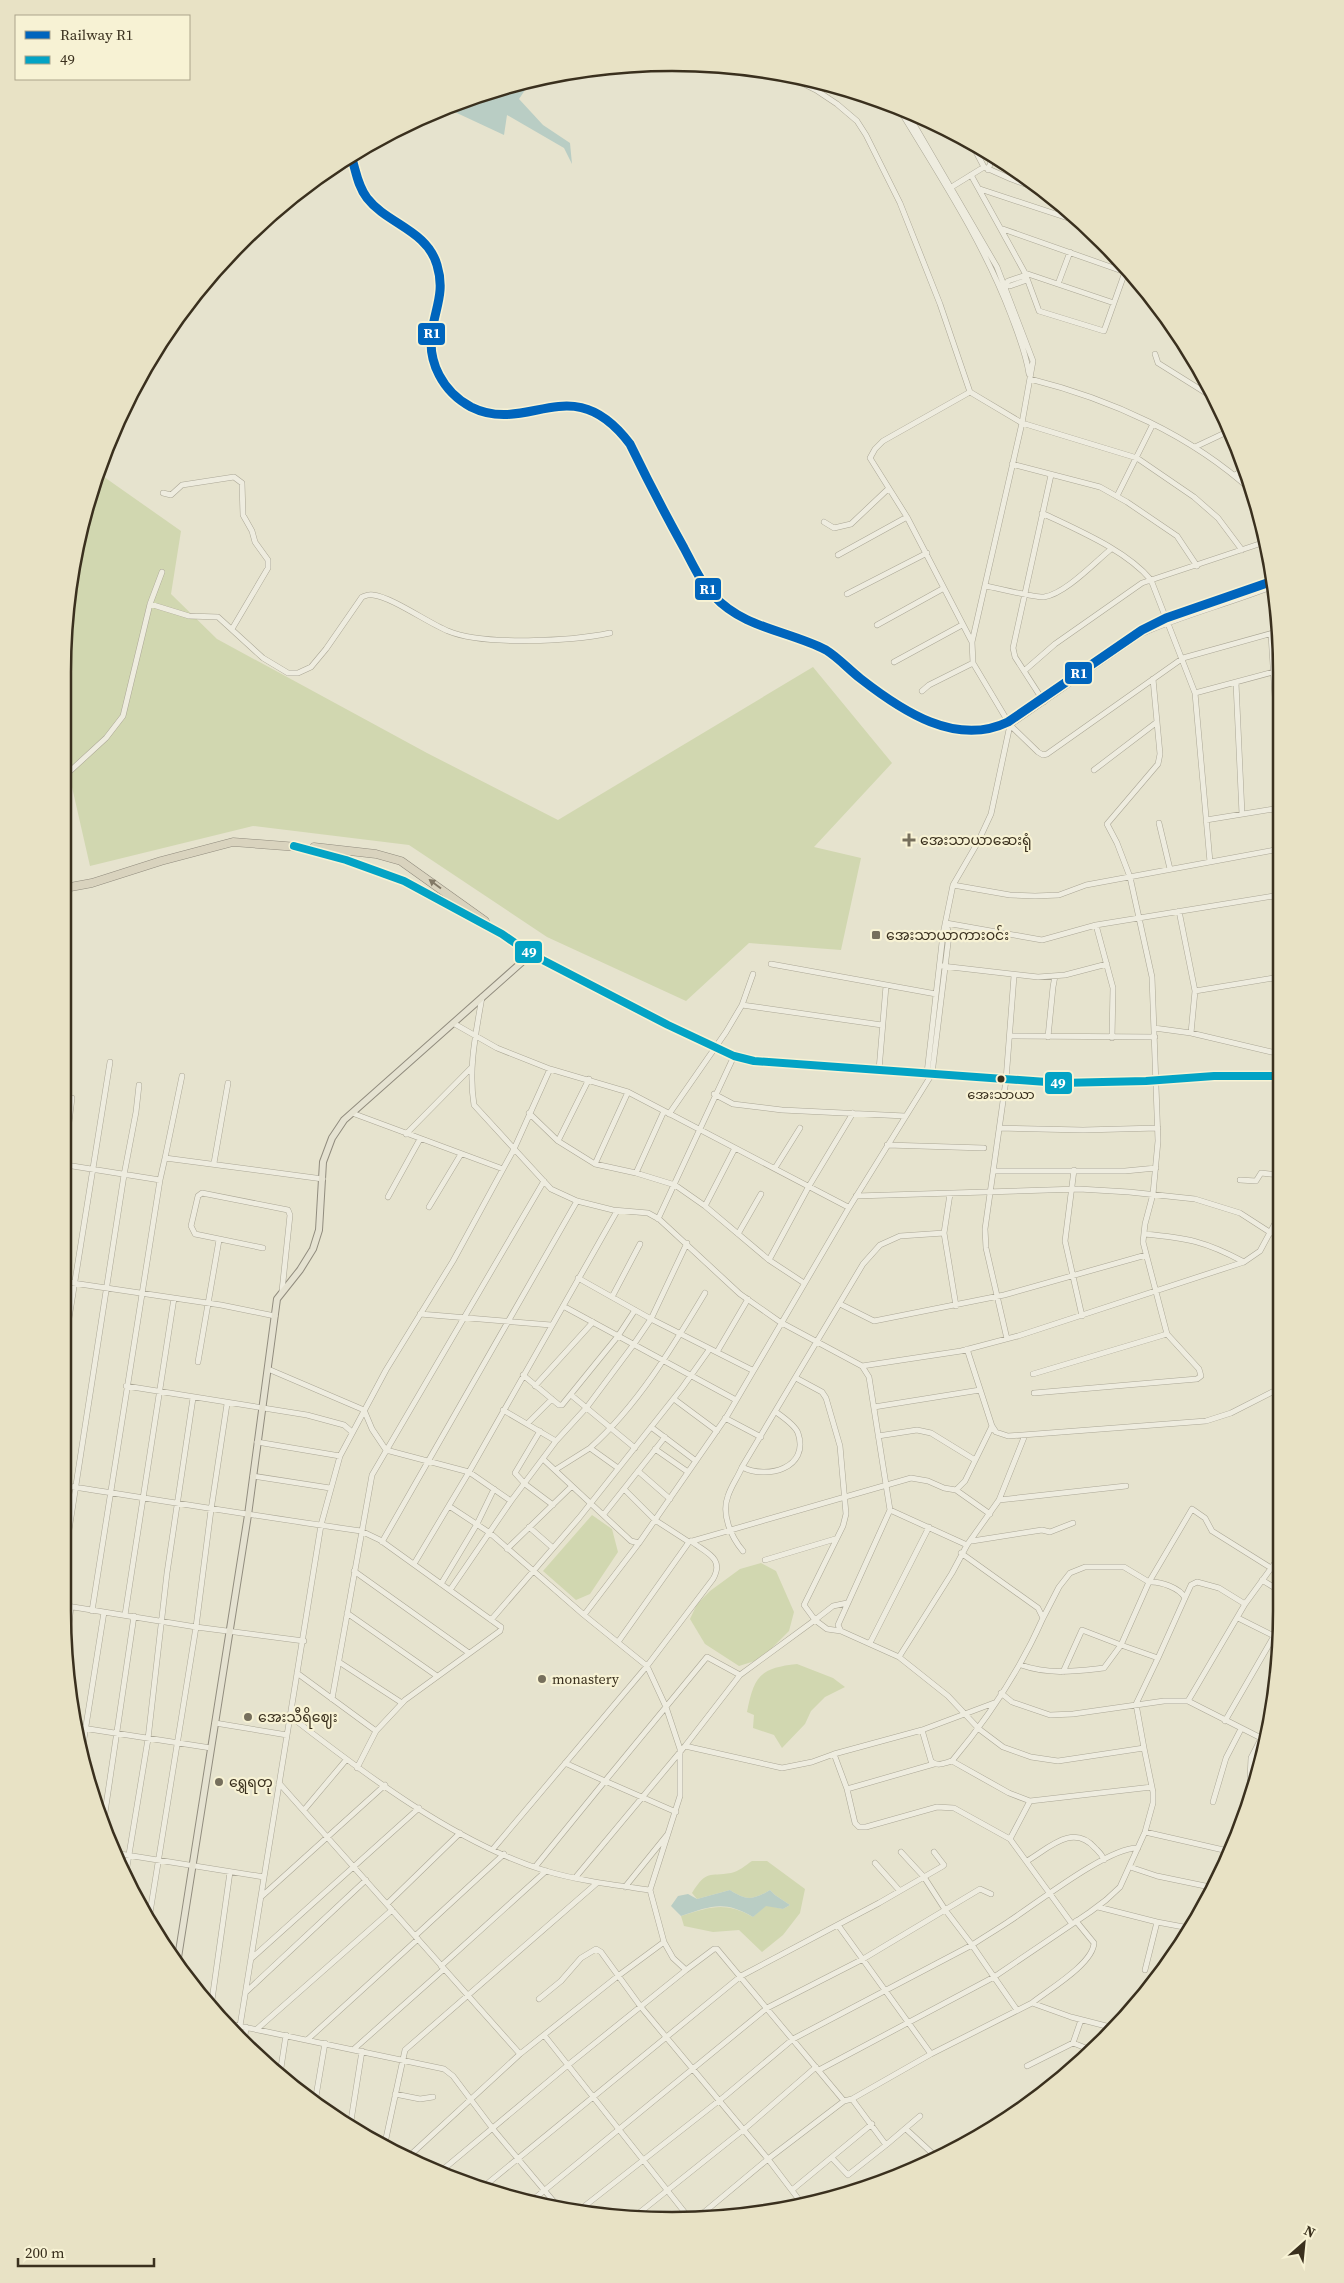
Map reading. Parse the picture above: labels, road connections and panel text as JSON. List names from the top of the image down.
{
  "places": {
    "health": ["အေးသာယာဆေးရုံ"],
    "transit": ["အေးသာယာကားဝင်း"],
    "other": [
      "အေးသာယာ",
      "monastery",
      "အေးသီရိဈေး",
      "ရွှေရတု"
    ]
  },
  "lines": ["rail line R1", "transit line 49"],
  "legend": ["Railway R1", "49"],
  "scale_bar": "200 m",
  "north": "top right"
}
